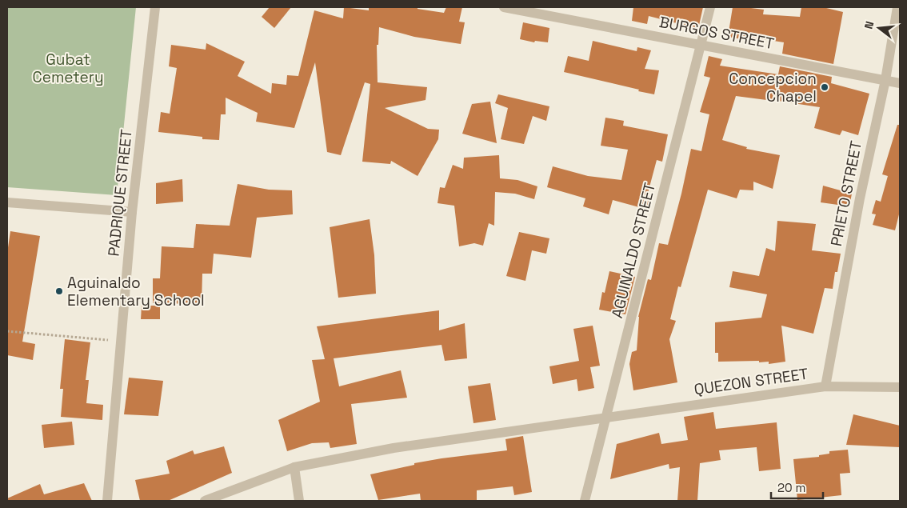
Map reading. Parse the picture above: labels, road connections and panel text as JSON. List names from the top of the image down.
{
  "streets": {
    "street": [
      "BURGOS STREET",
      "PADRIQUE STREET",
      "PRIETO STREET",
      "AGUINALDO STREET",
      "QUEZON STREET"
    ]
  },
  "crossings": [
    ["BURGOS STREET", "PRIETO STREET"],
    ["BURGOS STREET", "AGUINALDO STREET"],
    ["PRIETO STREET", "QUEZON STREET"],
    ["AGUINALDO STREET", "QUEZON STREET"]
  ],
  "parks": ["Gubat Cemetery"],
  "places": ["Concepcion Chapel", "Aguinaldo Elementary School"],
  "scale_bar": "20 m",
  "north": "left"
}
